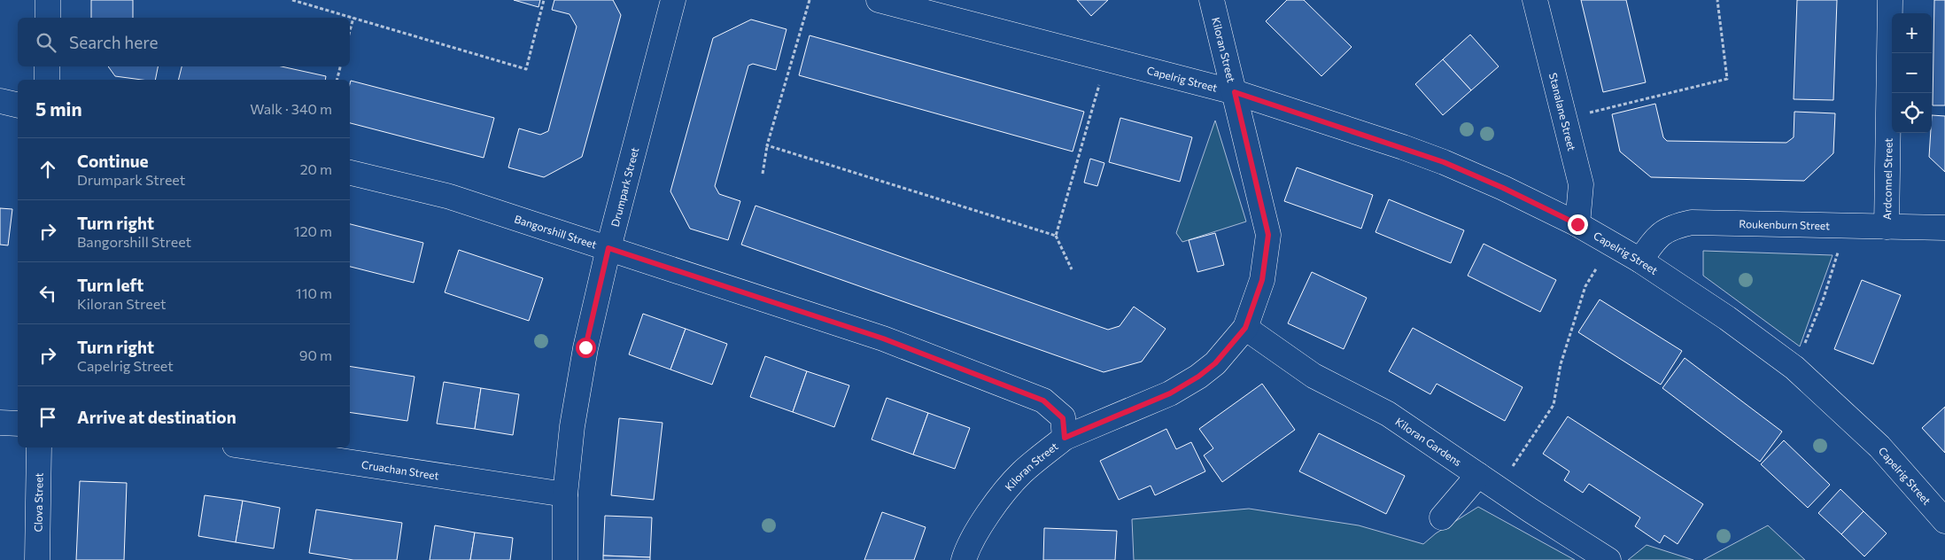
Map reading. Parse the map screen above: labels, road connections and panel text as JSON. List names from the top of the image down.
{
  "streets": {
    "street": [
      "Kiloran Street",
      "Capelrig Street",
      "Stanalane Street",
      "Ardconnel Street",
      "Drumpark Street",
      "Roukenburn Street",
      "Bangorshill Street",
      "Kiloran Gardens",
      "Cruachan Street",
      "Clova Street"
    ]
  },
  "crossings": [
    ["Kiloran Street", "Capelrig Street"],
    ["Kiloran Street", "Bangorshill Street"],
    ["Kiloran Street", "Kiloran Gardens"],
    ["Capelrig Street", "Stanalane Street"],
    ["Capelrig Street", "Roukenburn Street"],
    ["Ardconnel Street", "Roukenburn Street"],
    ["Drumpark Street", "Bangorshill Street"],
    ["Drumpark Street", "Cruachan Street"]
  ],
  "page": {
    "map_buttons": ["+", "−"],
    "search": "Search here",
    "heading": ["5 min", "Walk · 340 m"],
    "list": [
      ["Continue", "Drumpark Street", "20 m"],
      ["Turn right", "Bangorshill Street", "120 m"],
      ["Turn left", "Kiloran Street", "110 m"],
      ["Turn right", "Capelrig Street", "90 m"],
      "Arrive at destination"
    ]
  }
}
